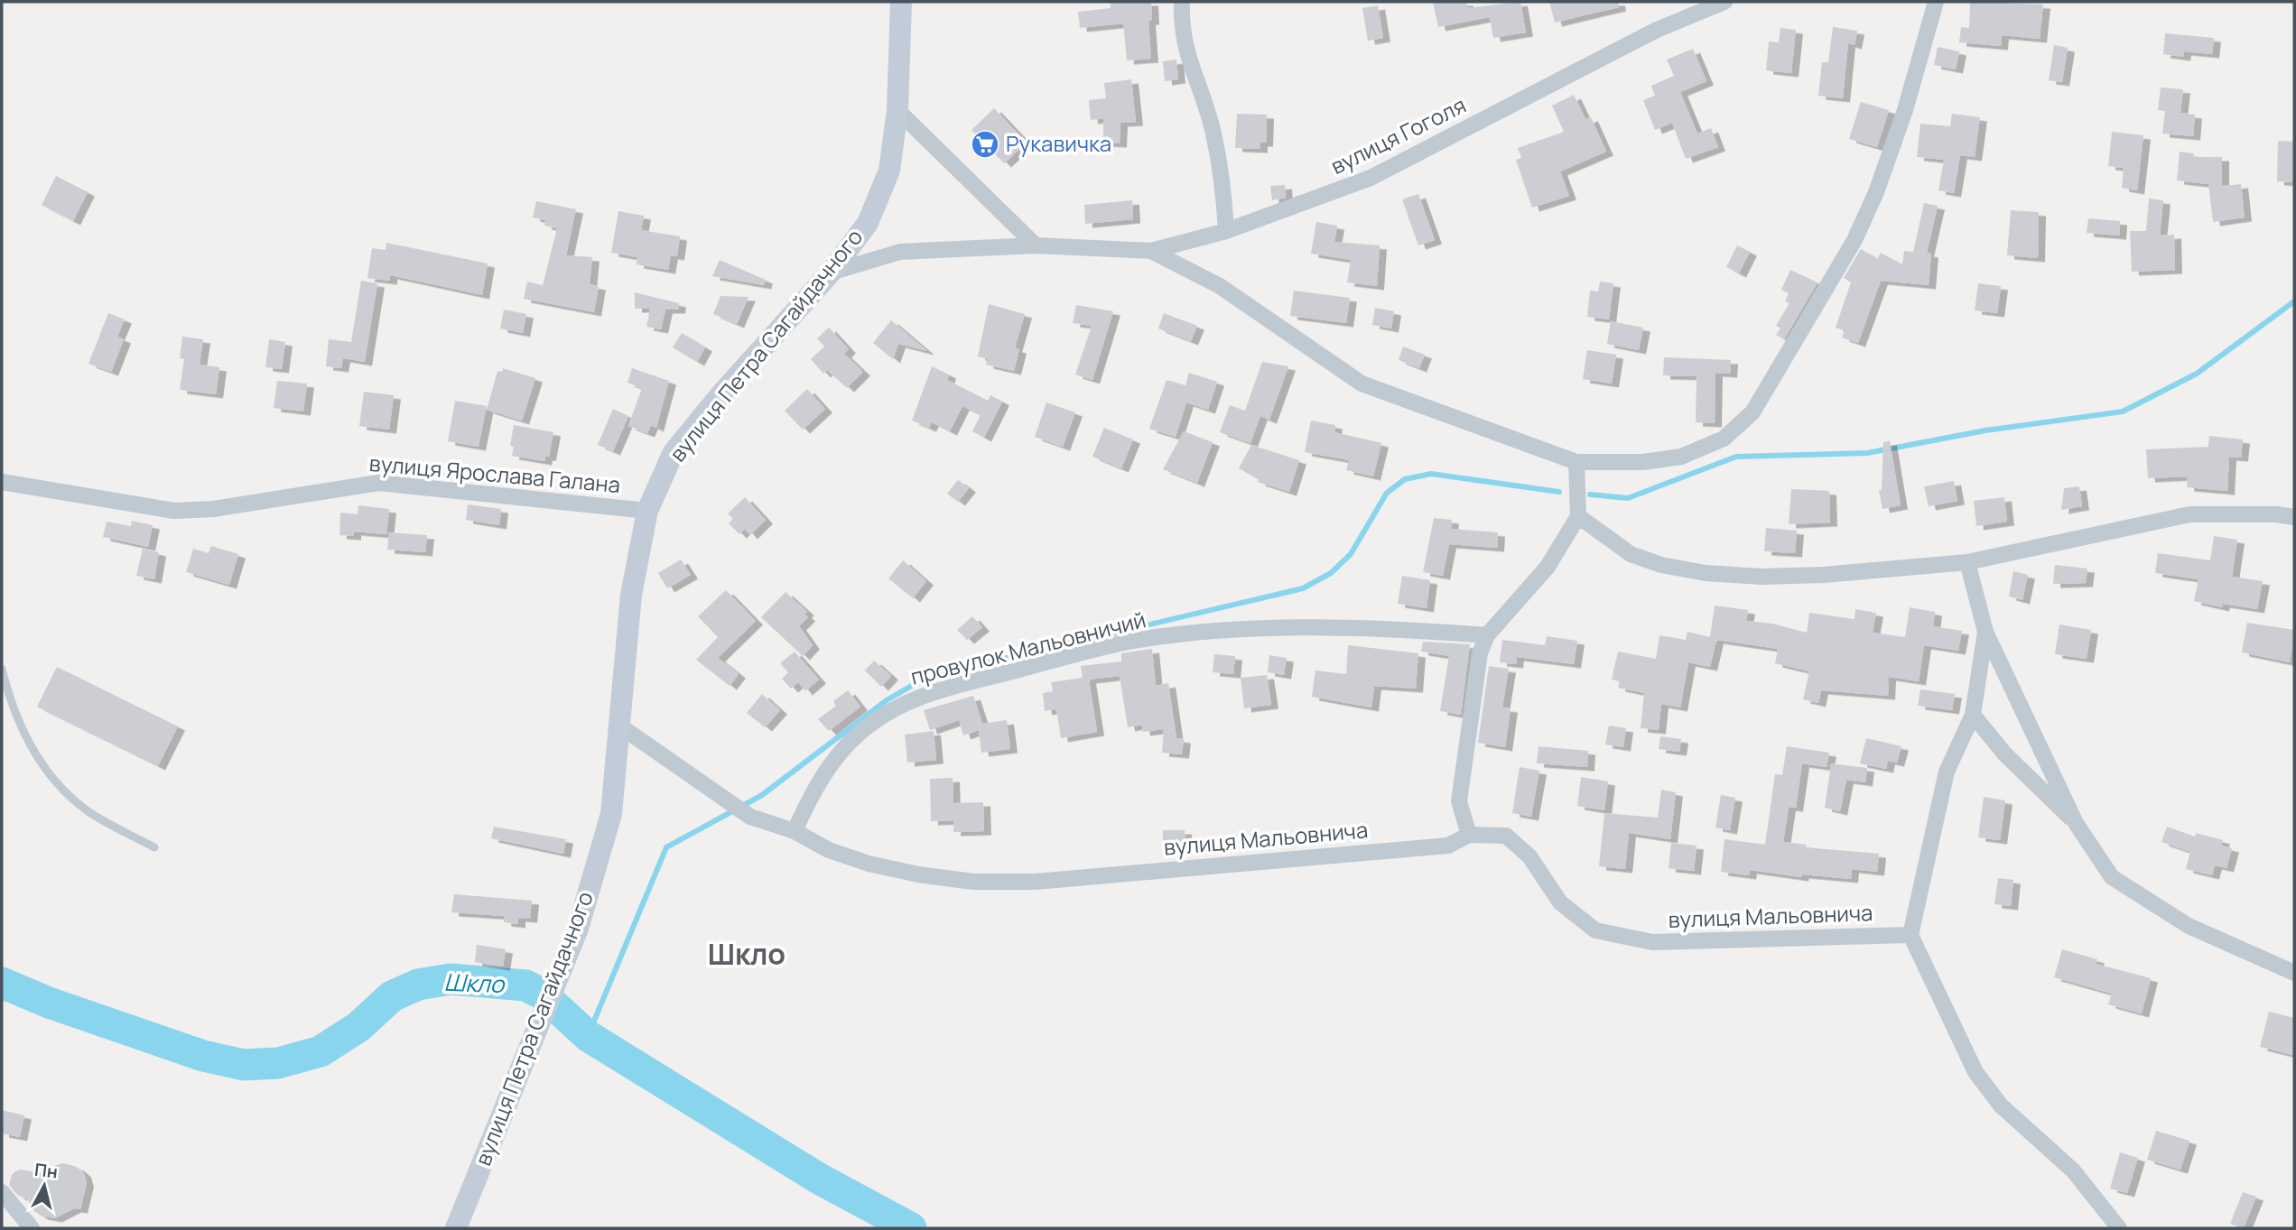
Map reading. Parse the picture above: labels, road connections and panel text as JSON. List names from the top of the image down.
{
  "streets": {
    "street": [
      "вулиця Гоголя",
      "вулиця Петра Сагайдачного",
      "вулиця Ярослава Галана",
      "провулок Мальовничий",
      "вулиця Мальовнича"
    ]
  },
  "crossings": [
    ["вулиця Гоголя", "вулиця Петра Сагайдачного"],
    ["вулиця Петра Сагайдачного", "вулиця Ярослава Галана"],
    ["вулиця Петра Сагайдачного", "вулиця Мальовнича"],
    ["провулок Мальовничий", "вулиця Мальовнича"]
  ],
  "districts": ["Шкло"],
  "water": ["Шкло"],
  "places": {
    "supermarket": ["Рукавичка"]
  },
  "north": "top"
}
